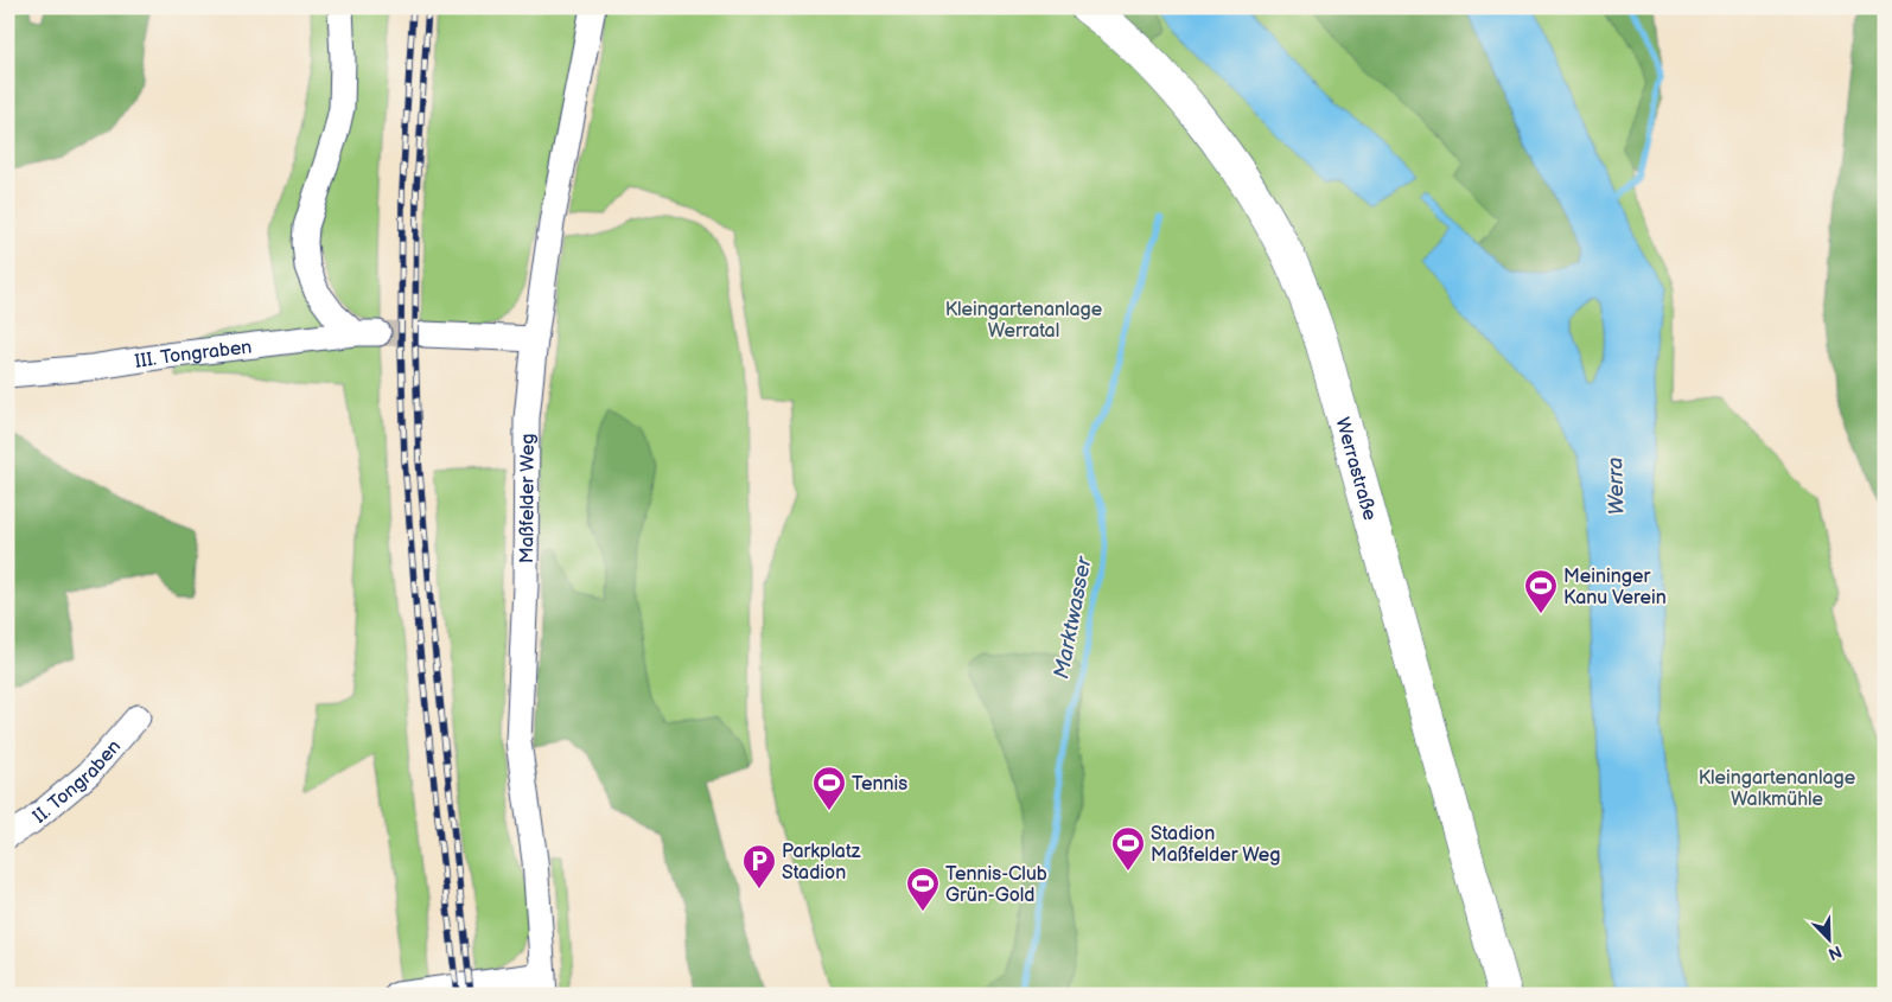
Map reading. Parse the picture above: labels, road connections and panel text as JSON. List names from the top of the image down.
{
  "streets": {
    "street": [
      "III. Tongraben",
      "Werrastraße",
      "Maßfelder Weg",
      "II. Tongraben"
    ]
  },
  "water": ["Werra", "Marktwasser"],
  "parks": ["Kleingartenanlage Werratal", "Kleingartenanlage Walkmühle"],
  "places": {
    "sports": [
      "Meininger Kanu Verein",
      "Tennis",
      "Stadion Maßfelder Weg",
      "Tennis-Club Grün-Gold"
    ],
    "parking": ["Parkplatz Stadion"]
  },
  "north": "bottom right"
}
